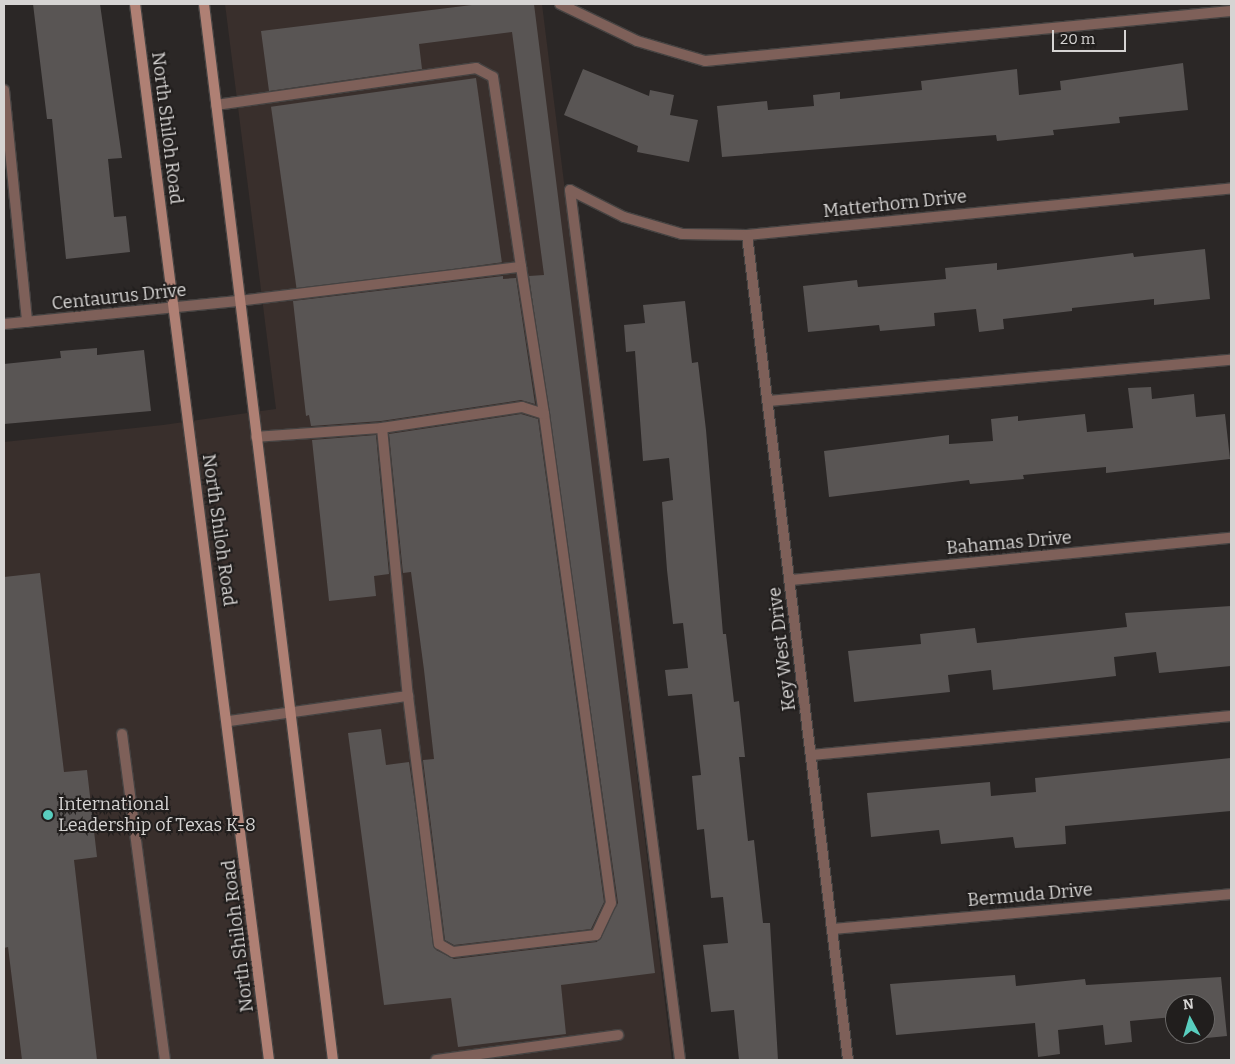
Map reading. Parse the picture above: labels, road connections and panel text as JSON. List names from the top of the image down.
{
  "streets": {
    "main road": ["North Shiloh Road"],
    "street": [
      "Matterhorn Drive",
      "Centaurus Drive",
      "Bahamas Drive",
      "Key West Drive",
      "Bermuda Drive"
    ]
  },
  "crossings": [
    ["North Shiloh Road", "Centaurus Drive"],
    ["Matterhorn Drive", "Key West Drive"],
    ["Bahamas Drive", "Key West Drive"],
    ["Key West Drive", "Bermuda Drive"]
  ],
  "places": ["International Leadership of Texas K-8"],
  "scale_bar": "20 m",
  "north": "top"
}
